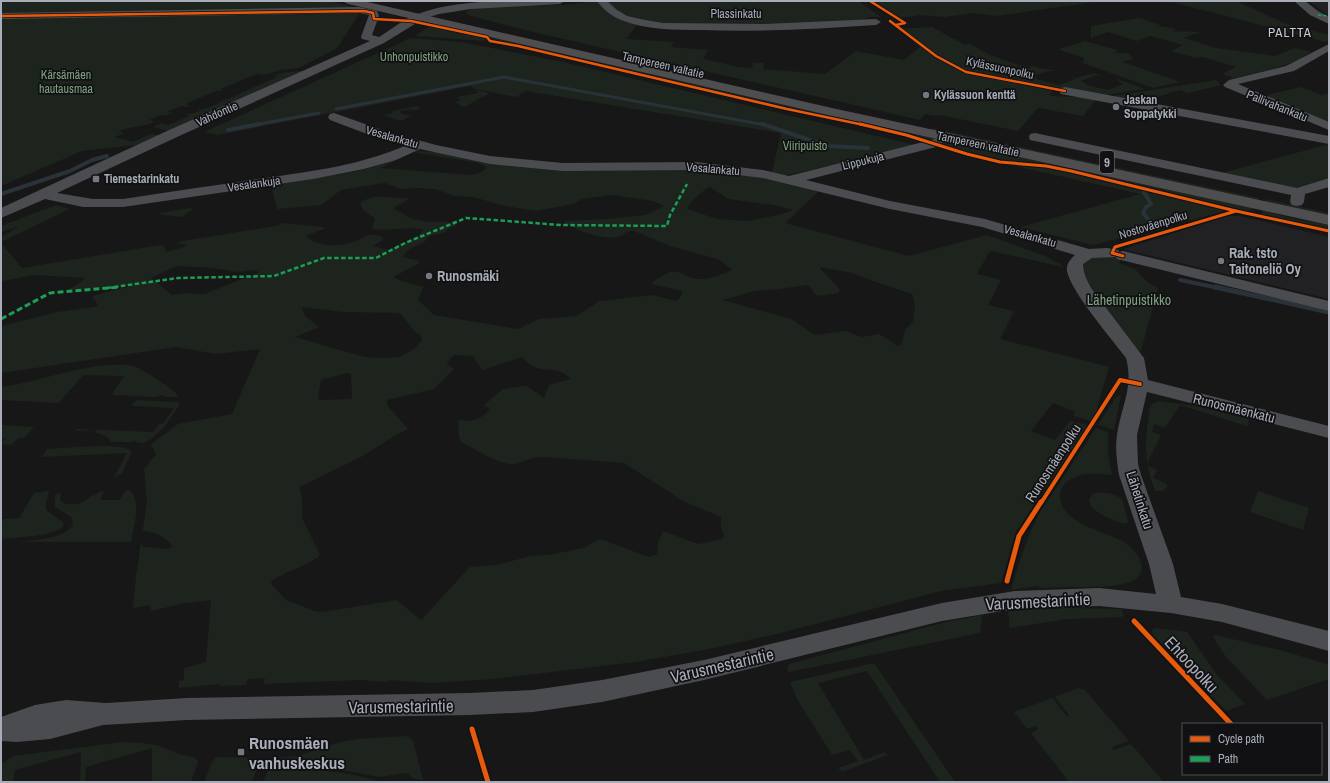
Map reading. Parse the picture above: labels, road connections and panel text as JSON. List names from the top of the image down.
{
  "streets": {
    "highway": ["Tampereen valtatie", "9"],
    "street": [
      "Plassinkatu",
      "Pallivahankatu",
      "Vahdontie",
      "Vesalankatu",
      "Lippukuja",
      "Vesalankuja",
      "Runosmäenkatu",
      "Lähetinkatu",
      "Varusmestarintie"
    ],
    "cycle path": [
      "Kylässuonpolku",
      "Nostoväenpolku",
      "Runosmäenpolku",
      "Ehtoopolku"
    ]
  },
  "crossings": [
    ["Tampereen valtatie", "Vahdontie"],
    ["Vahdontie", "Vesalankuja"],
    ["Vesalankatu", "Lippukuja"],
    ["Vesalankatu", "Vesalankuja"],
    ["Vesalankatu", "Lähetinkatu"],
    ["Runosmäenkatu", "Lähetinkatu"],
    ["Lähetinkatu", "Varusmestarintie"]
  ],
  "districts": ["PALTTA"],
  "parks": [
    "Unhonpuistikko",
    "Kärsämäen hautausmaa",
    "Viiripuisto",
    "Lähetinpuistikko"
  ],
  "places": {
    "other": [
      "Kylässuon kenttä",
      "Jaskan Soppatykki",
      "Rak. tsto Taitoneliö Oy",
      "Runosmäki"
    ],
    "transit": ["Tiemestarinkatu", "Runosmäen vanhuskeskus"]
  },
  "legend": ["Cycle path", "Path"]
}
